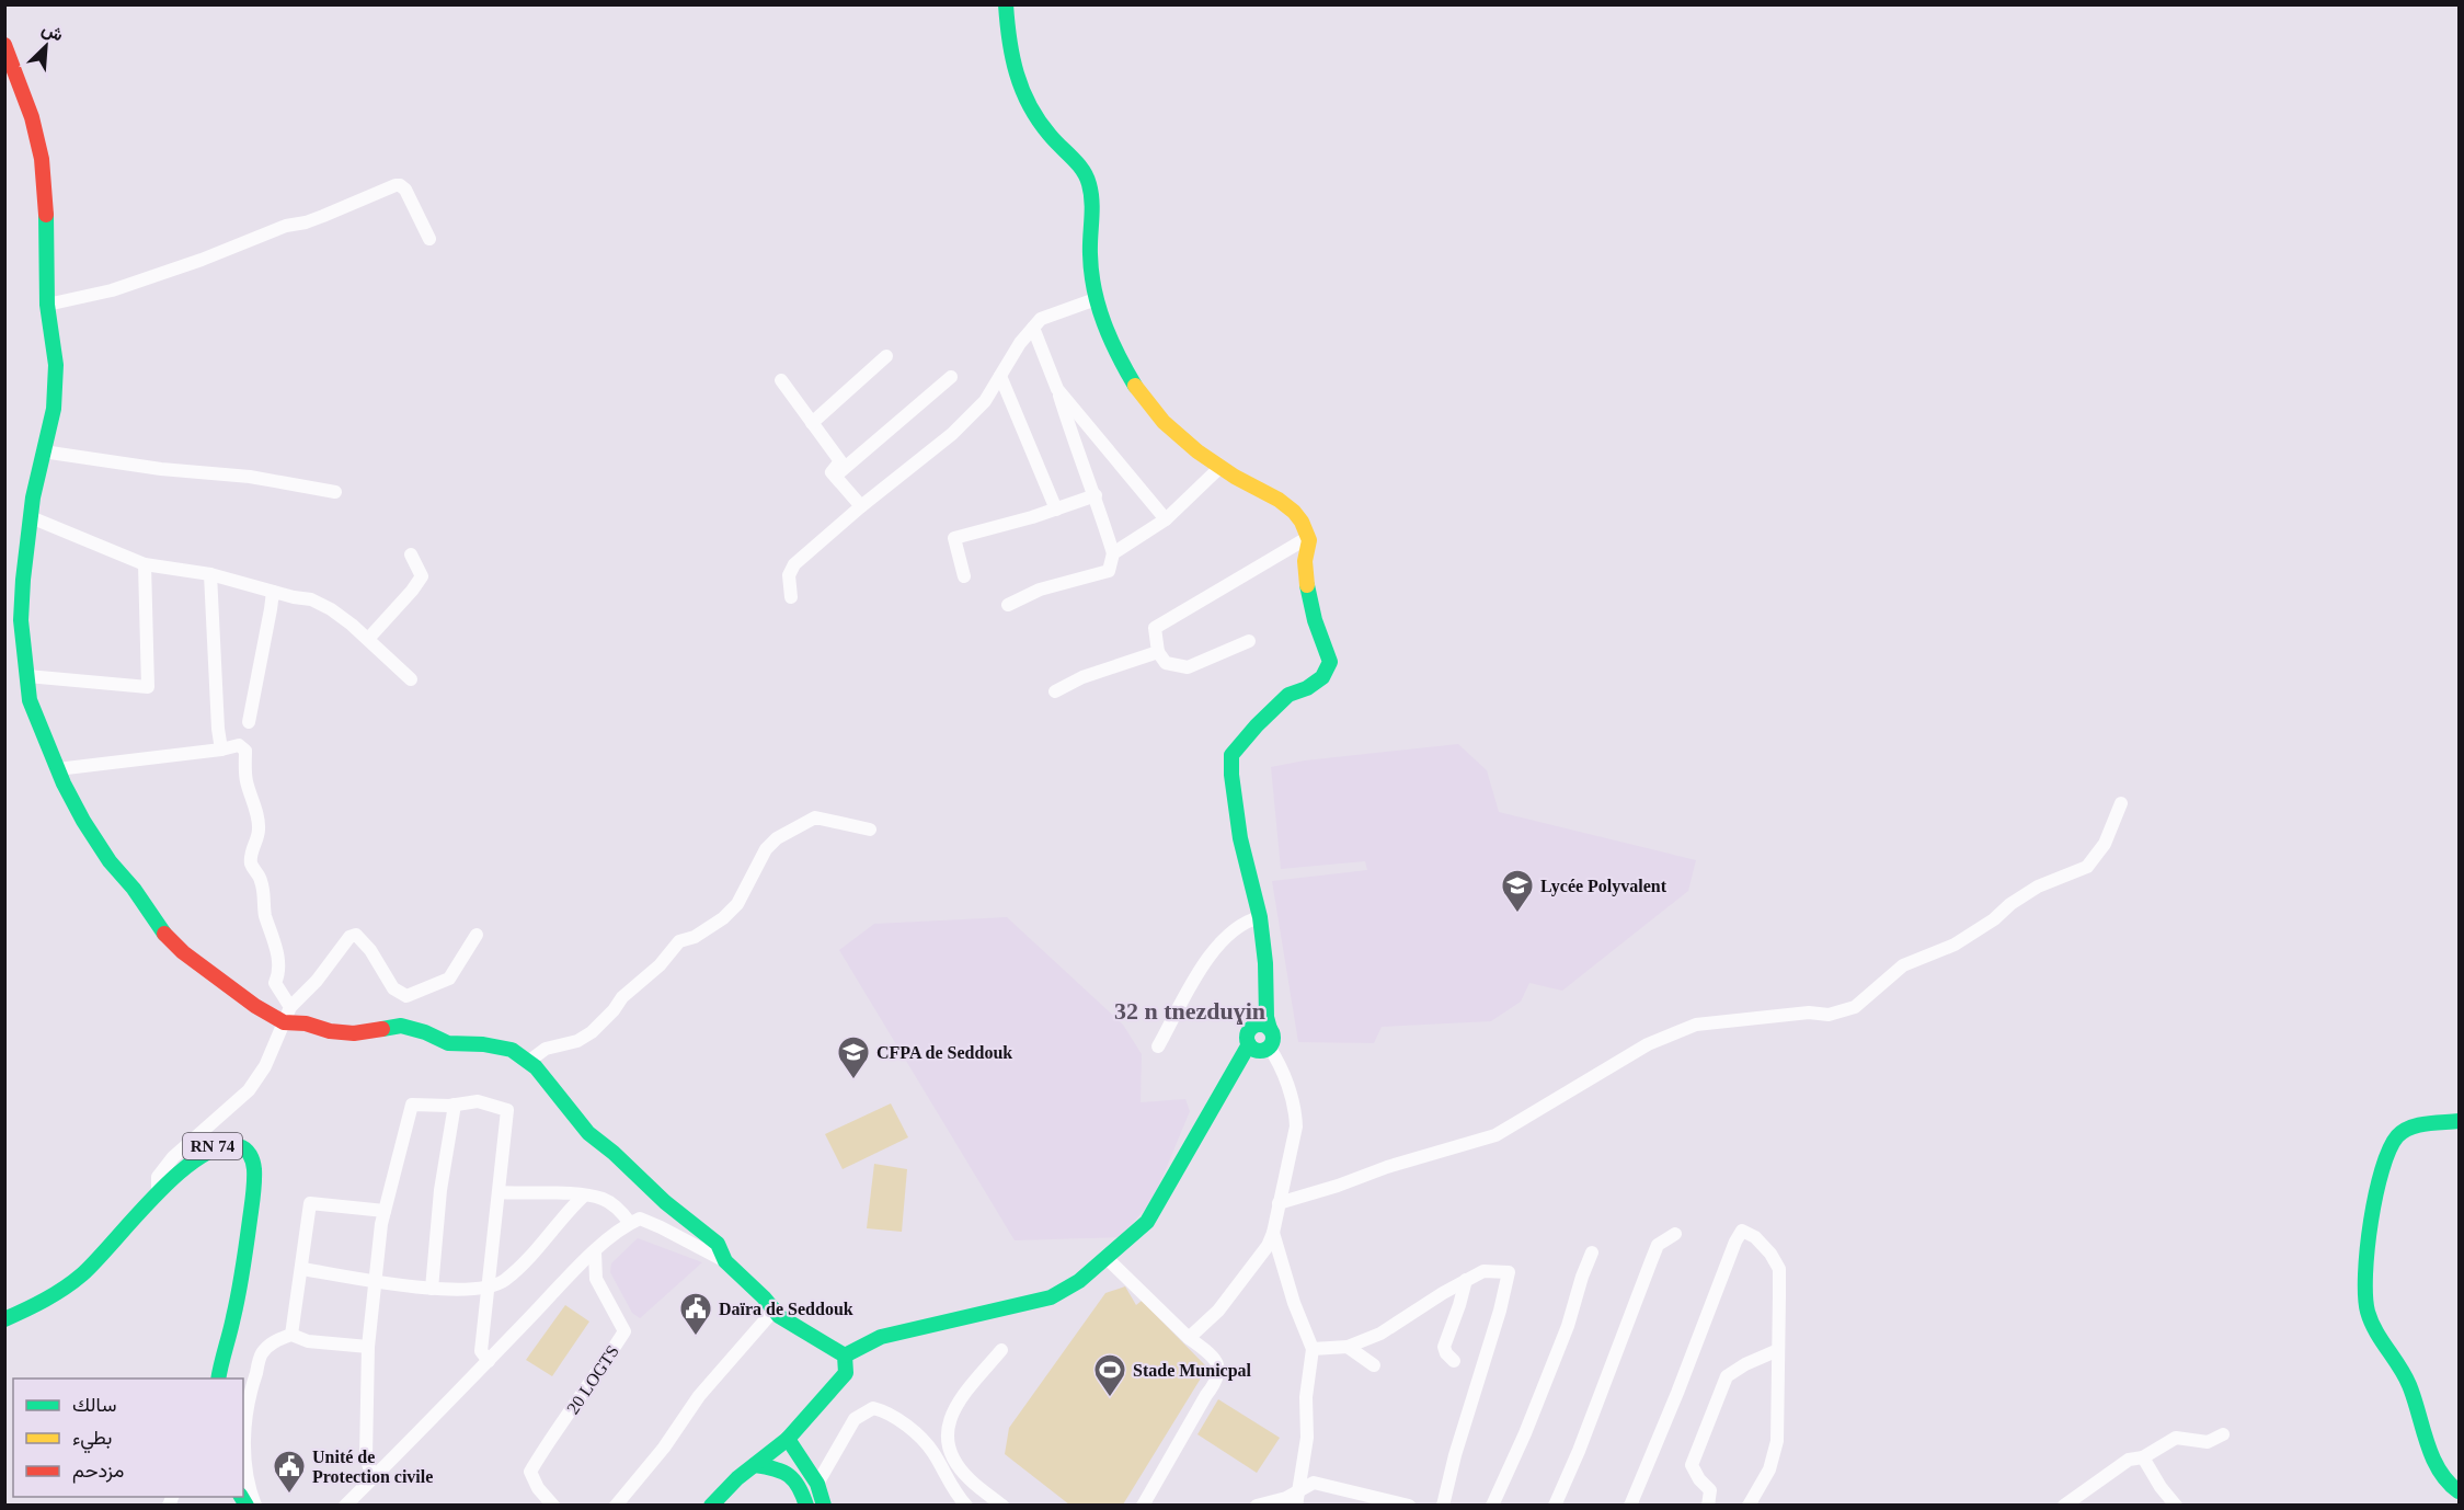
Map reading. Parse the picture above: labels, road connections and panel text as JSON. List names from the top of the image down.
{
  "streets": {
    "street": ["RN 74", "20 LOGTS"]
  },
  "districts": ["32 n tnezduɣin"],
  "places": {
    "school or university": ["Lycée Polyvalent", "CFPA de Seddouk"],
    "public building": ["Daïra de Seddouk", "Unité de Protection civile"],
    "sports": ["Stade Municpal"]
  },
  "legend": ["سالك", "بطيء", "مزدحم"],
  "north": "top right"
}
